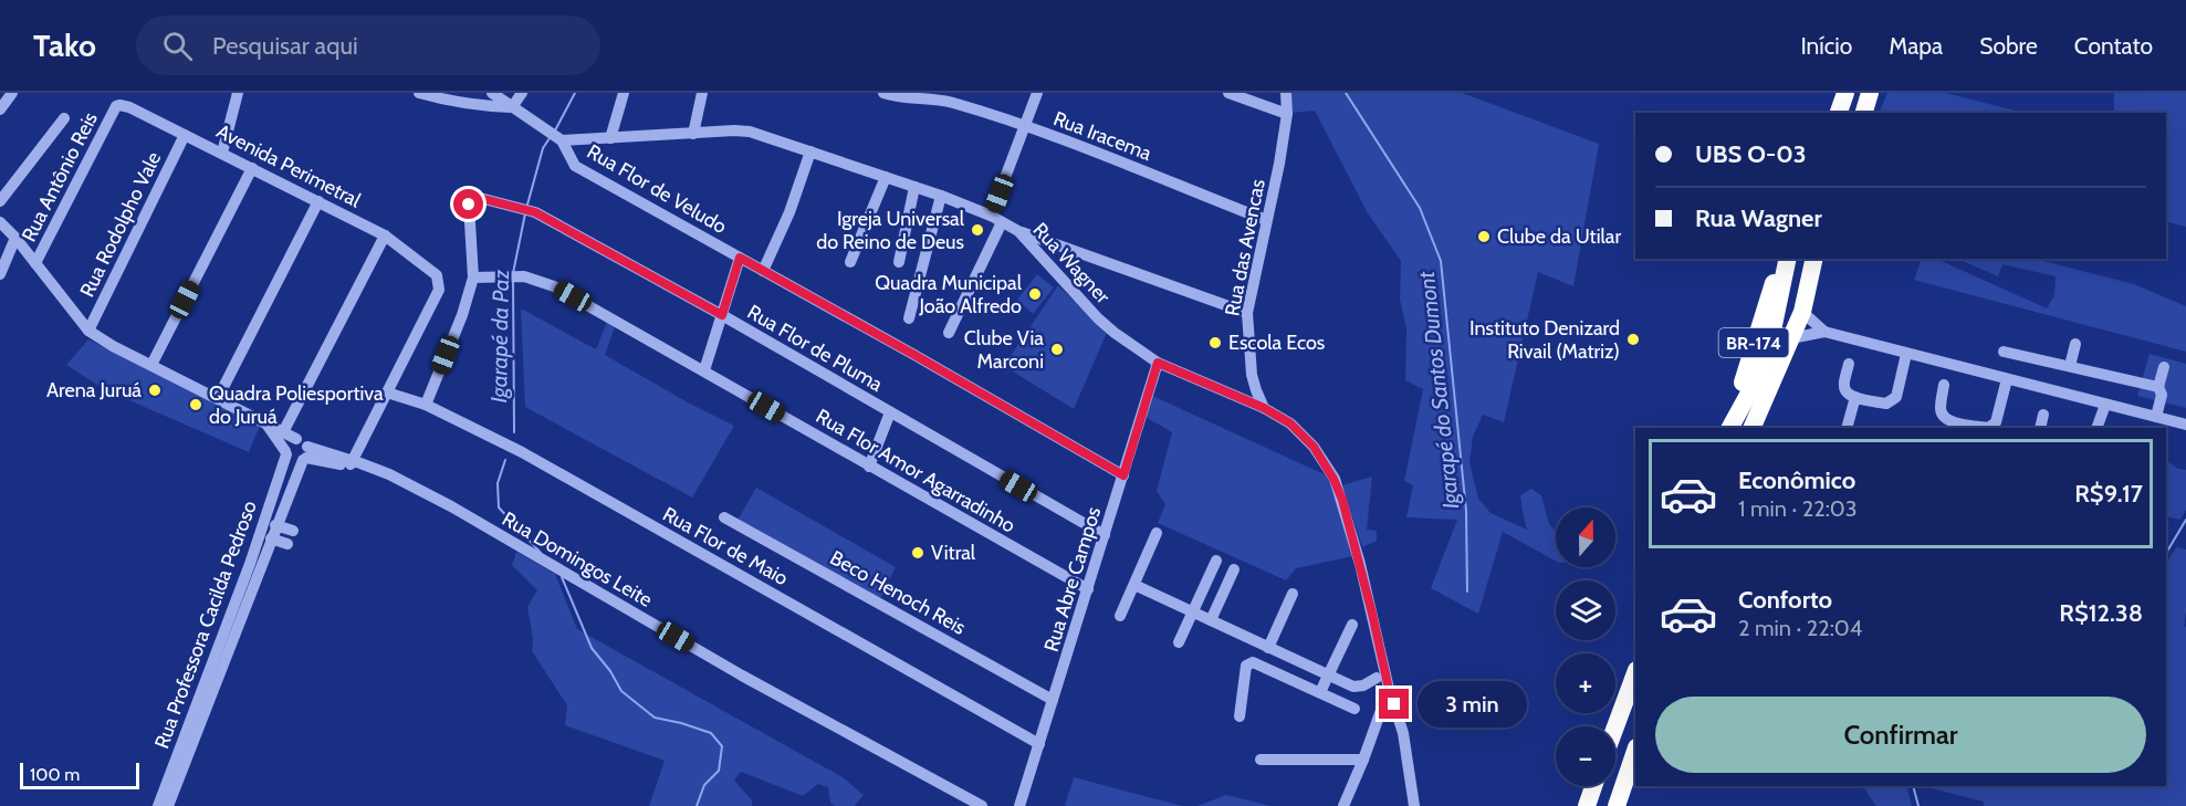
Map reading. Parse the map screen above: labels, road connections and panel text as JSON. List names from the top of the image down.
{
  "streets": {
    "highway": ["BR-174"],
    "street": [
      "Rua Iracema",
      "Avenida Perimetral",
      "Rua Antônio Reis",
      "Rua Flor de Veludo",
      "Rua Rodolpho Vale",
      "Rua das Avencas",
      "Rua Wagner",
      "Rua Flor de Pluma",
      "Rua Flor Amor Agarradinho",
      "Rua Flor de Maio",
      "Rua Domingos Leite",
      "Rua Abre Campos",
      "Beco Henoch Reis",
      "Rua Professora Cacilda Pedroso"
    ]
  },
  "crossings": [
    ["Rua Iracema", "Rua das Avencas"],
    ["Avenida Perimetral", "Rua Antônio Reis"],
    ["Avenida Perimetral", "Rua Rodolpho Vale"],
    ["Avenida Perimetral", "Rua Flor de Maio"],
    ["Rua Flor de Veludo", "Rua Wagner"],
    ["Rua Flor de Veludo", "Rua Abre Campos"],
    ["Rua das Avencas", "Rua Wagner"],
    ["Rua Wagner", "Rua Abre Campos"],
    ["Rua Flor de Pluma", "Rua Flor Amor Agarradinho"],
    ["Rua Flor de Pluma", "Rua Abre Campos"],
    ["Rua Flor Amor Agarradinho", "Rua Abre Campos"],
    ["Rua Flor de Maio", "Rua Abre Campos"],
    ["Rua Domingos Leite", "Rua Professora Cacilda Pedroso"],
    ["Rua Abre Campos", "Beco Henoch Reis"]
  ],
  "water": ["Igarapé da Paz", "Igarapé do Santos Dumont"],
  "places": [
    "Igreja Universal do Reino de Deus",
    "Clube da Utilar",
    "Quadra Municipal João Alfredo",
    "Instituto Denizard Rivail (Matriz)",
    "Escola Ecos",
    "Clube Via Marconi",
    "Arena Juruá",
    "Quadra Poliesportiva do Juruá",
    "Vitral"
  ],
  "scale_bar": "100 m",
  "north": "top",
  "page": {
    "header": "Tako",
    "search": "Pesquisar aqui",
    "nav": [
      "Início",
      "Mapa",
      "Sobre",
      "Contato"
    ],
    "banner": ["UBS O-03", "Rua Wagner"],
    "list": [
      {
        "name": "Econômico",
        "note": "1 min · 22:03",
        "value": "R$9.17"
      },
      {
        "name": "Conforto",
        "note": "2 min · 22:04",
        "value": "R$12.38"
      }
    ],
    "map_buttons": ["+", "−"],
    "bubble": "3 min",
    "buttons": "Confirmar",
    "scale": "100 m"
  }
}
